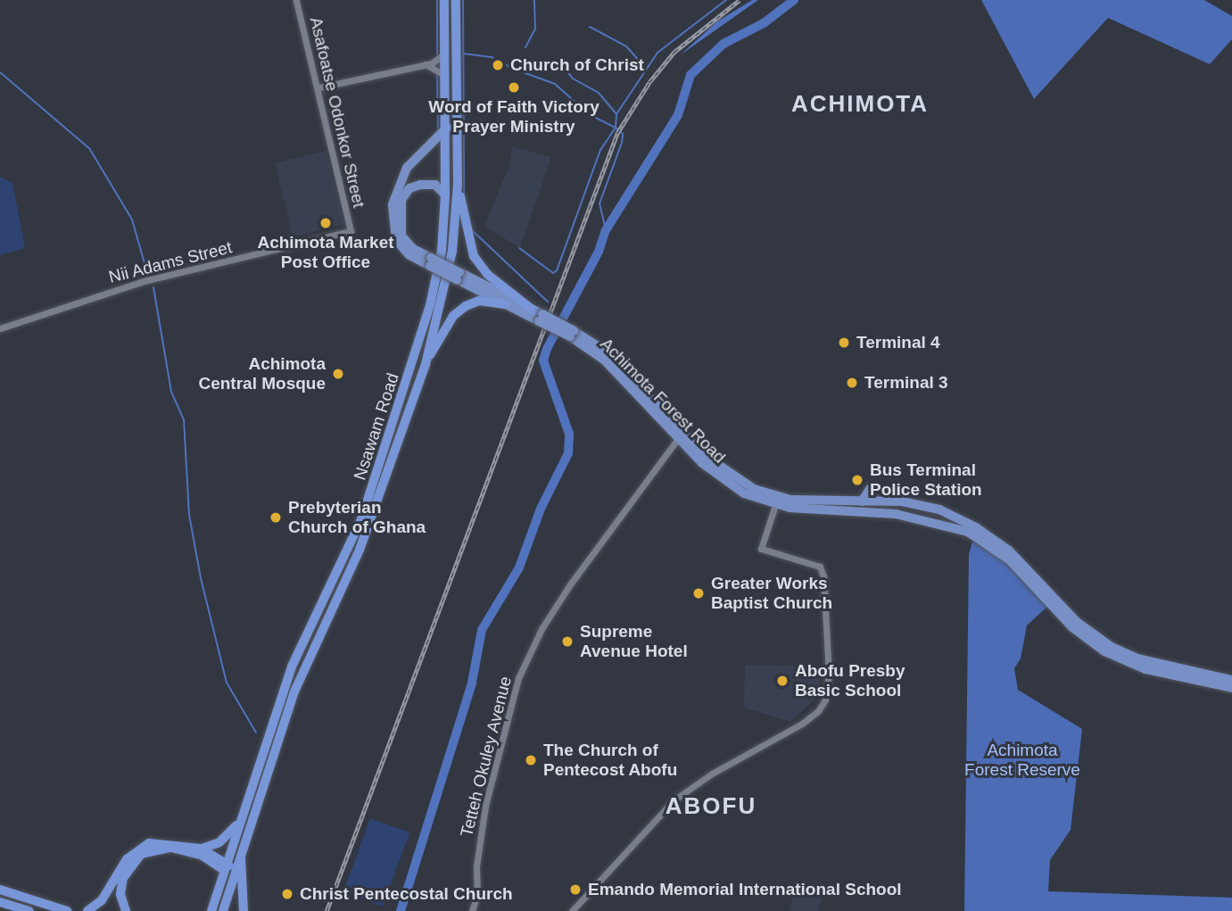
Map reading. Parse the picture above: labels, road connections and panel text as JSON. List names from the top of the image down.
{
  "streets": {
    "highway": ["Nsawam Road"],
    "main road": ["Achimota Forest Road"],
    "street": ["Asafoatse Odonkor Street", "Nii Adams Street", "Tetteh Okuley Avenue"]
  },
  "crossings": [
    ["Asafoatse Odonkor Street", "Nii Adams Street"],
    ["Achimota Forest Road", "Nsawam Road"],
    ["Achimota Forest Road", "Tetteh Okuley Avenue"]
  ],
  "districts": ["ACHIMOTA", "ABOFU"],
  "parks": ["Achimota Forest Reserve"],
  "places": [
    "Church of Christ",
    "Word of Faith Victory Prayer Ministry",
    "Achimota Market Post Office",
    "Terminal 4",
    "Achimota Central Mosque",
    "Terminal 3",
    "Bus Terminal Police Station",
    "Prebyterian Church of Ghana",
    "Greater Works Baptist Church",
    "Supreme Avenue Hotel",
    "Abofu Presby Basic School",
    "The Church of Pentecost Abofu",
    "Emando Memorial International School",
    "Christ Pentecostal Church"
  ]
}
